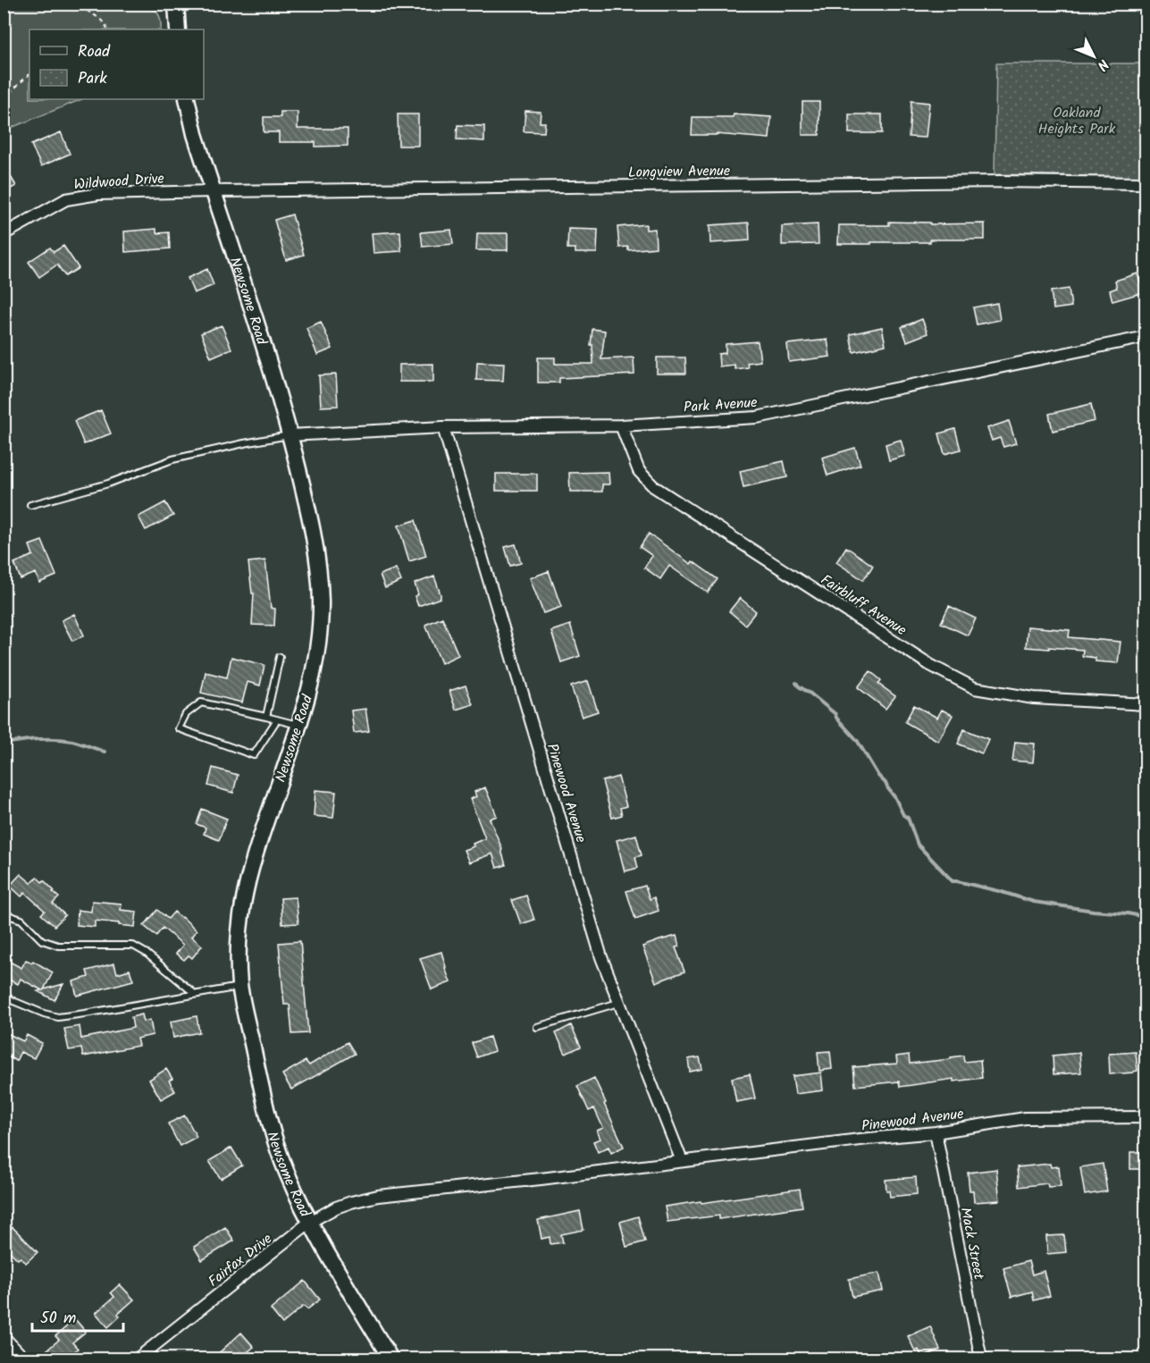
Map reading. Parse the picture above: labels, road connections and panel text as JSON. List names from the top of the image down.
{
  "streets": {
    "street": [
      "Longview Avenue",
      "Wildwood Drive",
      "Newsome Road",
      "Park Avenue",
      "Fairbluff Avenue",
      "Pinewood Avenue",
      "Mack Street",
      "Fairfax Drive"
    ]
  },
  "crossings": [
    ["Longview Avenue", "Wildwood Drive"],
    ["Longview Avenue", "Newsome Road"],
    ["Wildwood Drive", "Newsome Road"],
    ["Newsome Road", "Park Avenue"],
    ["Newsome Road", "Pinewood Avenue"],
    ["Newsome Road", "Fairfax Drive"],
    ["Park Avenue", "Fairbluff Avenue"],
    ["Park Avenue", "Pinewood Avenue"],
    ["Pinewood Avenue", "Mack Street"],
    ["Pinewood Avenue", "Fairfax Drive"]
  ],
  "parks": ["Oakland Heights Park"],
  "legend": ["Road", "Park"],
  "scale_bar": "50 m",
  "north": "bottom right"
}
